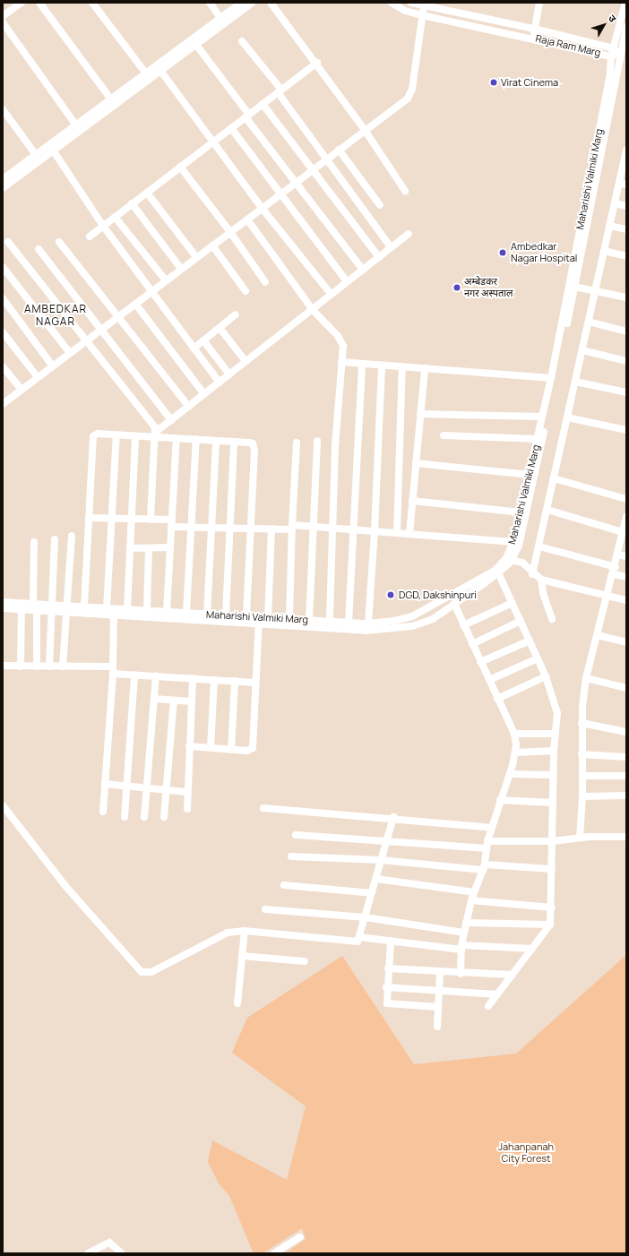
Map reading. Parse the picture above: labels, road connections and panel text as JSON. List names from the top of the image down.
{
  "streets": {
    "street": ["Raja Ram Marg", "Maharishi Valmiki Marg"]
  },
  "crossings": [
    ["Raja Ram Marg", "Maharishi Valmiki Marg"]
  ],
  "districts": ["AMBEDKAR NAGAR"],
  "parks": ["Jahanpanah City Forest"],
  "places": [
    "Virat Cinema",
    "Ambedkar Nagar Hospital",
    "अम्बेडकर नगर अस्पताल",
    "DGD, Dakshinpuri"
  ],
  "north": "top right"
}
